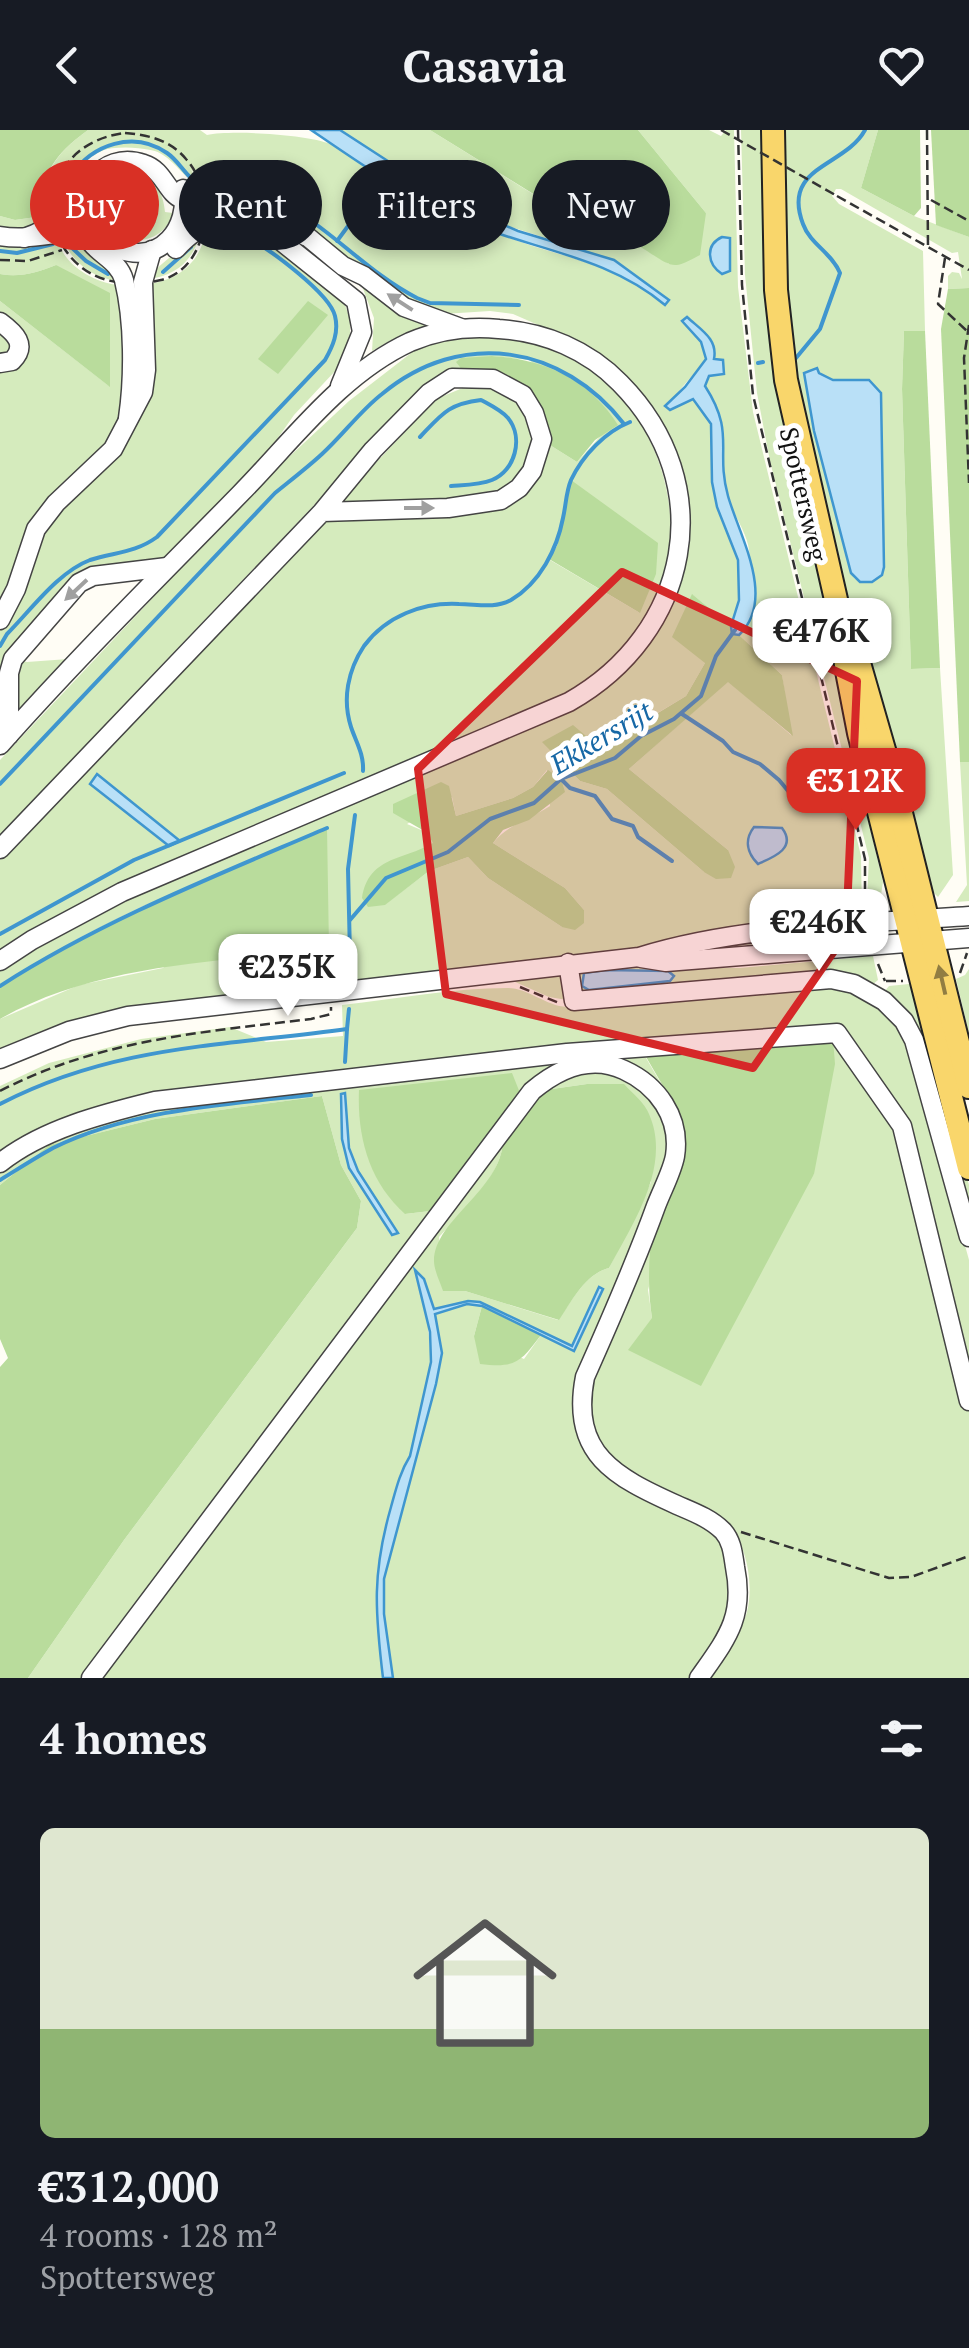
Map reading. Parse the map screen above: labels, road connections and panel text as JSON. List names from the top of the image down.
{
  "streets": {
    "main road": ["Spottersweg"]
  },
  "water": ["Ekkersrijt"],
  "page": {
    "header": "Casavia",
    "chip": [
      "Buy",
      "Rent",
      "Filters",
      "New"
    ],
    "price": [
      "€476K",
      "€312K",
      "€246K",
      "€235K"
    ],
    "heading": "4 homes",
    "list": [
      {
        "name": "€312,000",
        "note": "4 rooms · 128 m² · Spottersweg"
      }
    ]
  }
}
